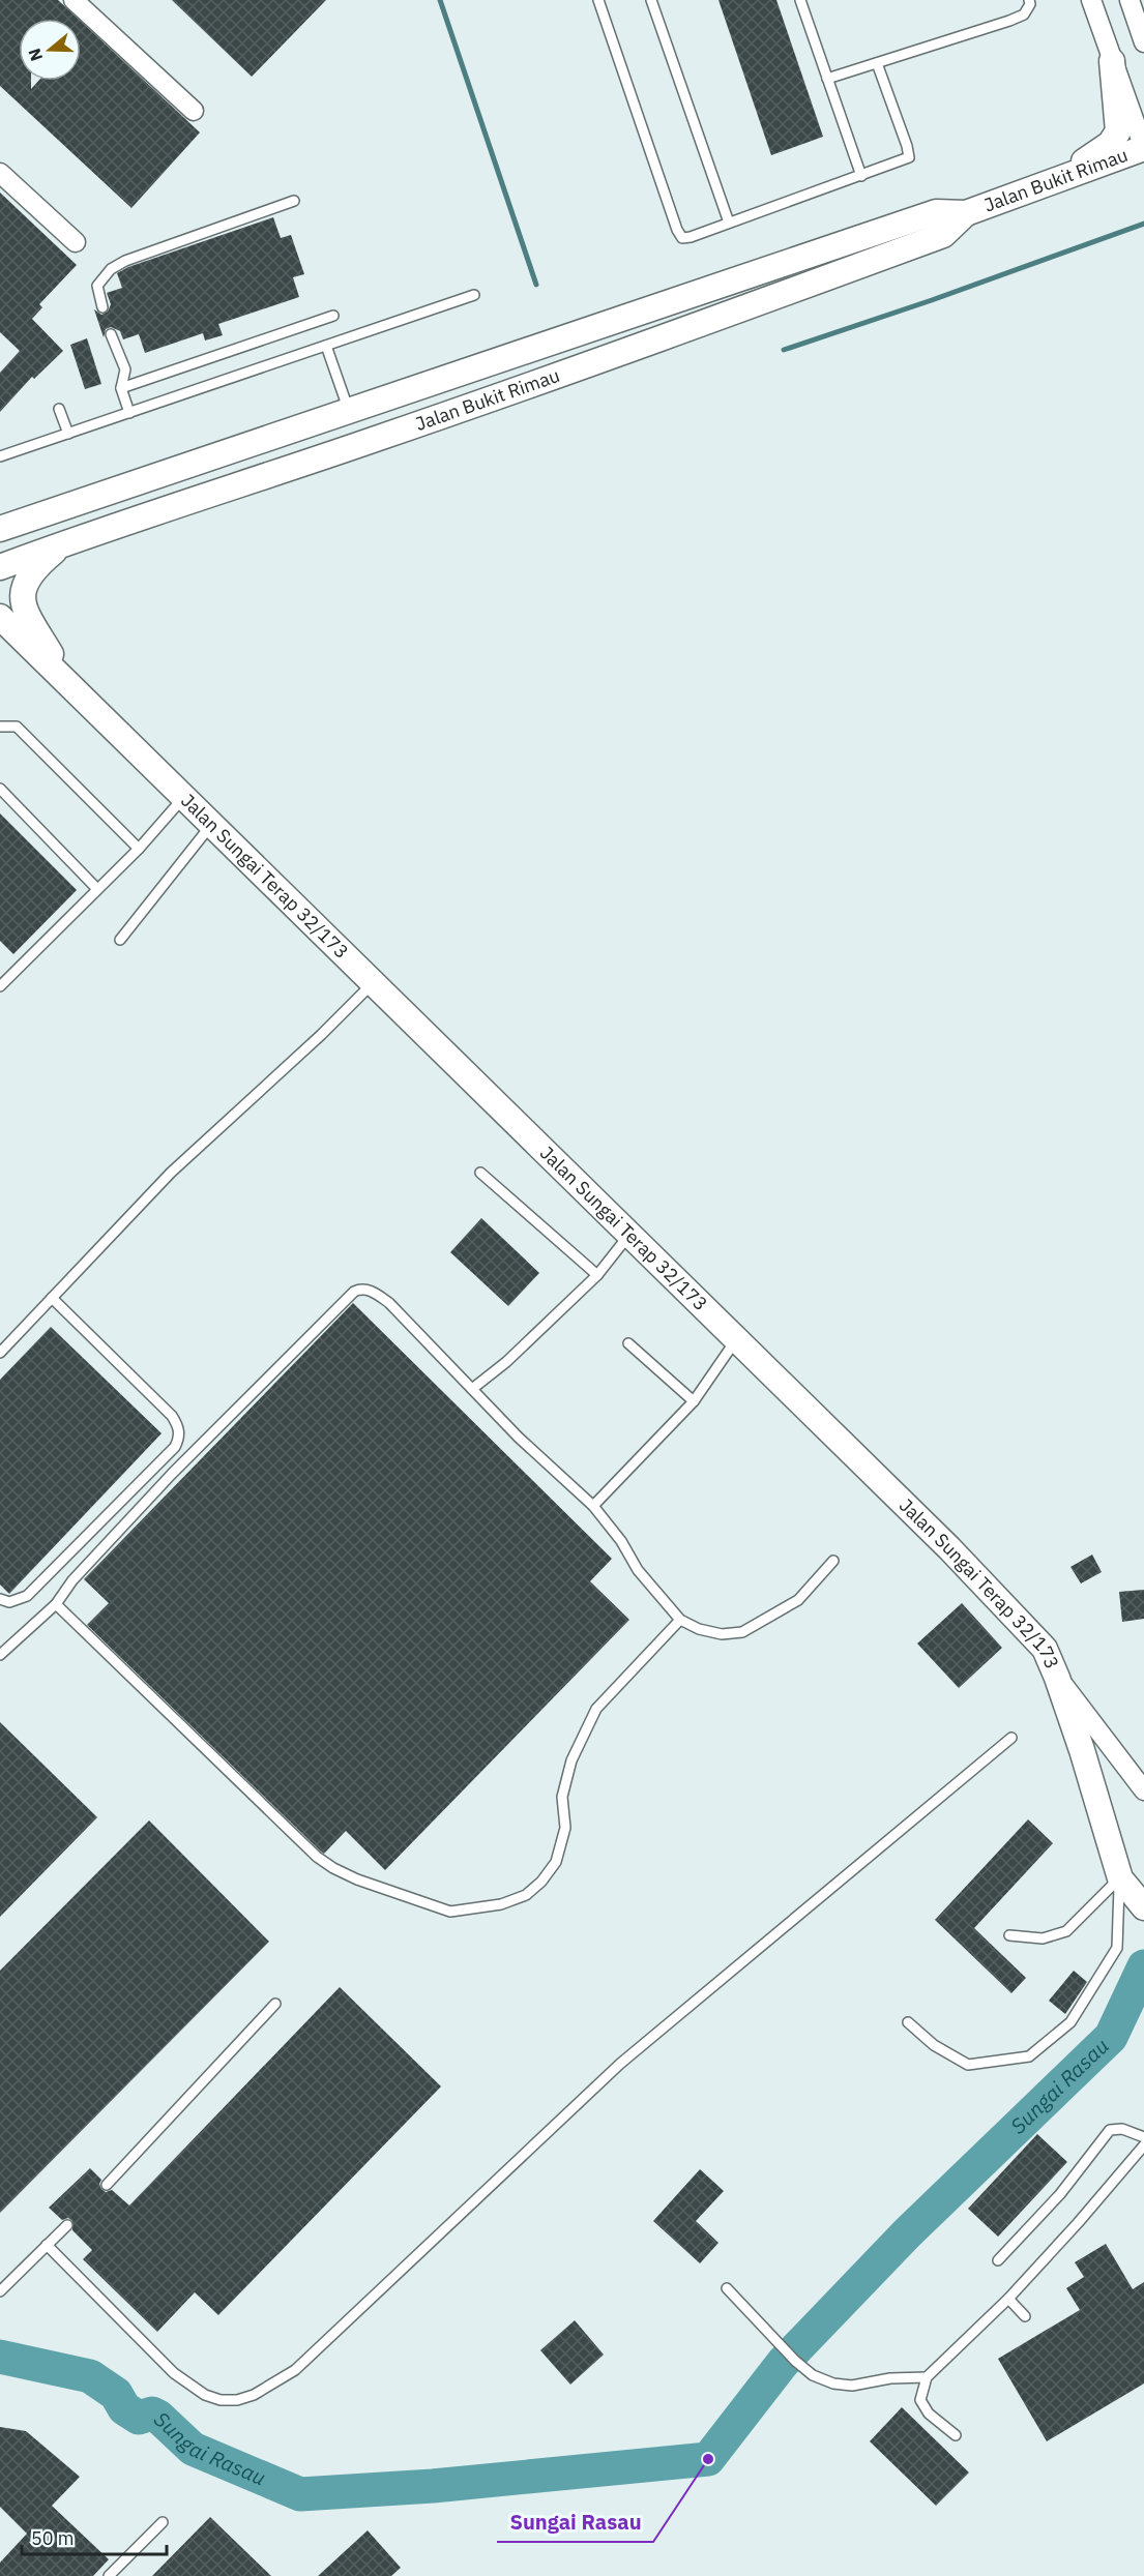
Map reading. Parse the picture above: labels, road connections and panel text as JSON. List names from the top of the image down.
{
  "streets": {
    "street": ["Jalan Bukit Rimau", "Jalan Sungai Terap 32/173"]
  },
  "water": ["Sungai Rasau"],
  "places": ["Sungai Rasau"],
  "scale_bar": "50 m",
  "north": "left"
}
